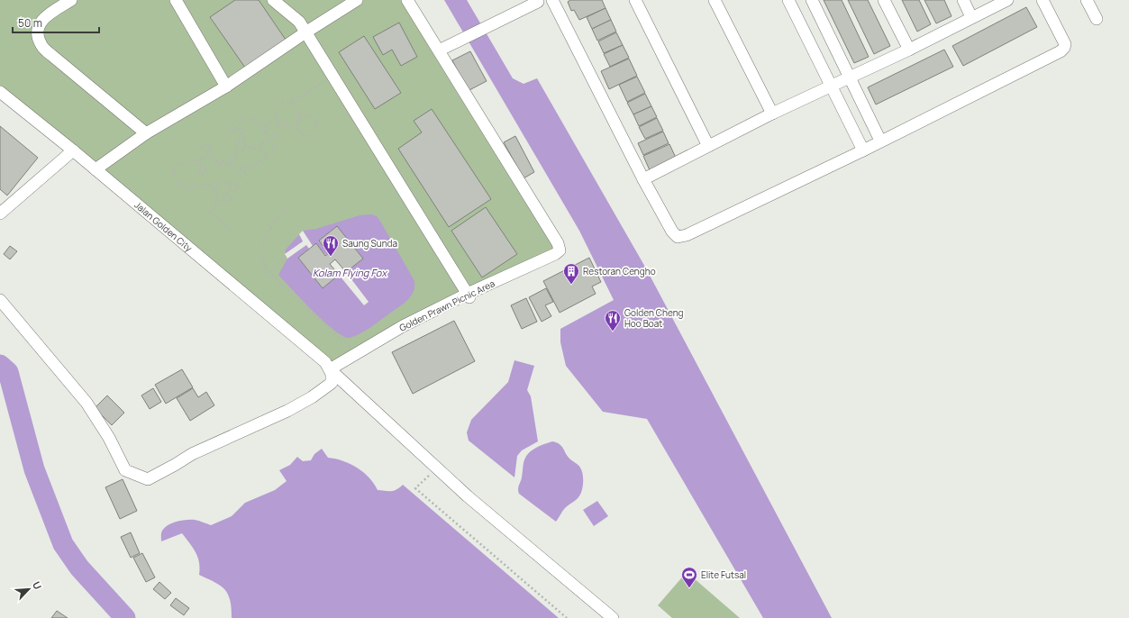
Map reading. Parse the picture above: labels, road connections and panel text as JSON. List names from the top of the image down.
{
  "streets": {
    "street": ["Jalan Golden City", "Golden Prawn Picnic Area"]
  },
  "crossings": [
    ["Jalan Golden City", "Golden Prawn Picnic Area"]
  ],
  "water": ["Kolam Flying Fox"],
  "places": {
    "restaurant": ["Saung Sunda", "Golden Cheng Hoo Boat"],
    "building": ["Restoran Cengho"],
    "sports": ["Elite Futsal"]
  },
  "scale_bar": "50 m",
  "north": "top right"
}
